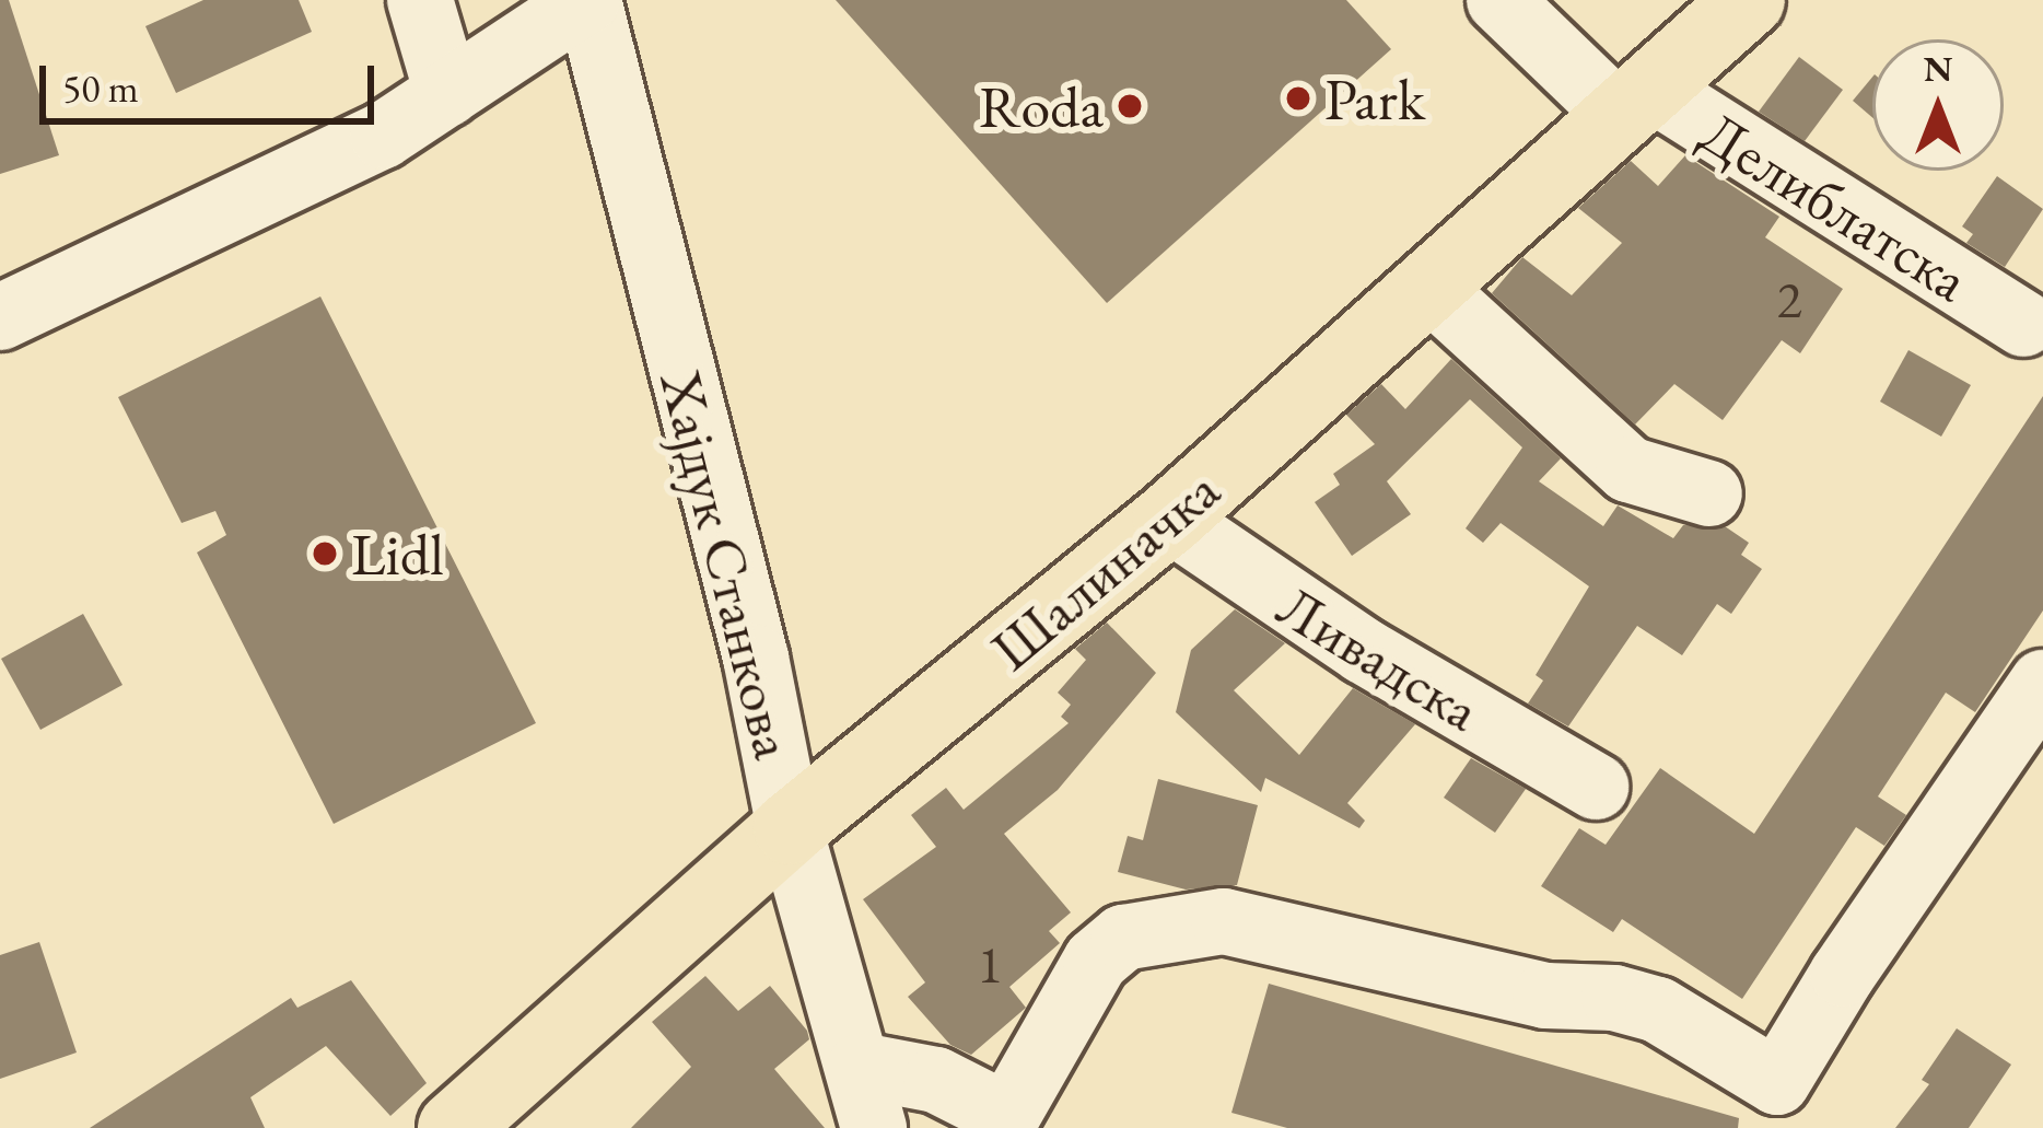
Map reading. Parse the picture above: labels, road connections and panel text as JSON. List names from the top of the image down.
{
  "streets": {
    "main road": ["Шалиначка"],
    "street": ["Делиблатска", "Хајдук Станкова", "Ливадска"]
  },
  "crossings": [
    ["Делиблатска", "Шалиначка"],
    ["Хајдук Станкова", "Шалиначка"],
    ["Шалиначка", "Ливадска"]
  ],
  "places": ["Park", "Roda", "Lidl"],
  "house_numbers": ["2", "1"],
  "scale_bar": "50 m",
  "north": "top"
}
